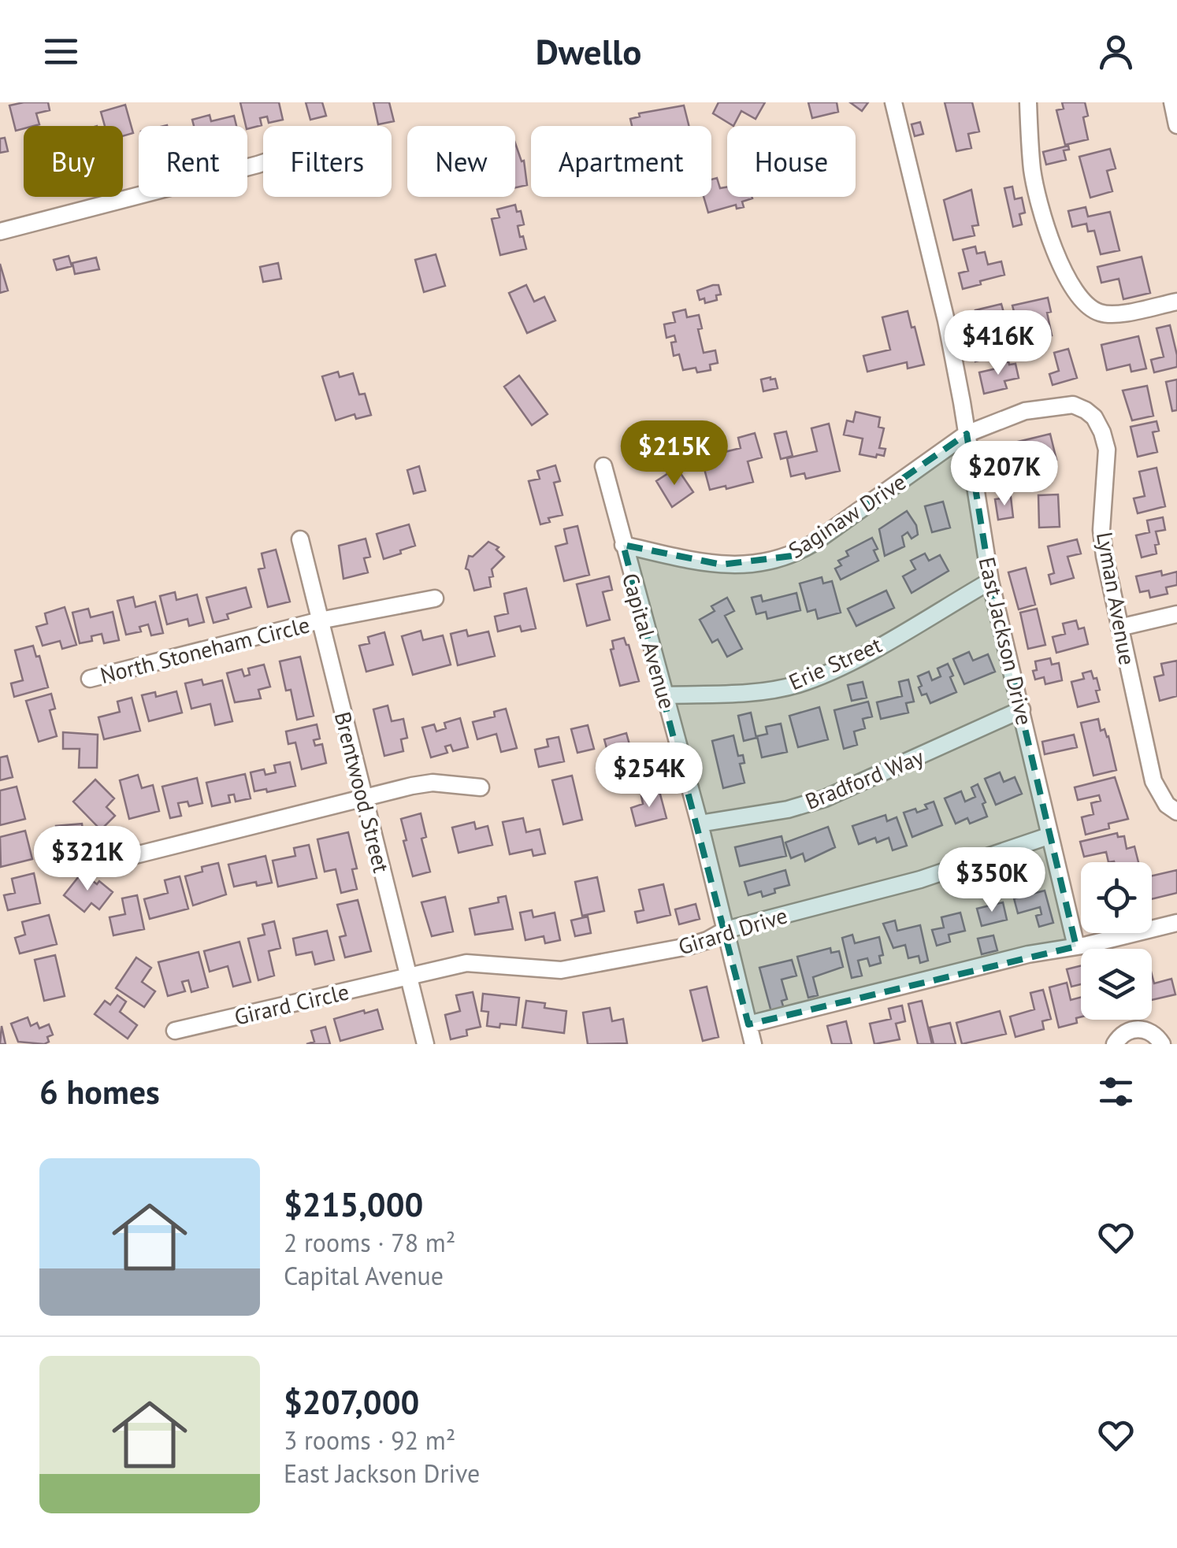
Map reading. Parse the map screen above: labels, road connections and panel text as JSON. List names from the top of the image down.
{
  "streets": {
    "street": [
      "Saginaw Drive",
      "Lyman Avenue",
      "Capital Avenue",
      "East Jackson Drive",
      "North Stoneham Circle",
      "Erie Street",
      "Bradford Way",
      "Brentwood Street",
      "Girard Drive",
      "Girard Circle"
    ]
  },
  "crossings": [
    ["Saginaw Drive", "Lyman Avenue"],
    ["Saginaw Drive", "Capital Avenue"],
    ["Saginaw Drive", "East Jackson Drive"],
    ["Lyman Avenue", "East Jackson Drive"],
    ["Capital Avenue", "Erie Street"],
    ["Capital Avenue", "Bradford Way"],
    ["Capital Avenue", "Girard Drive"],
    ["East Jackson Drive", "Erie Street"],
    ["East Jackson Drive", "Bradford Way"],
    ["East Jackson Drive", "Girard Drive"],
    ["North Stoneham Circle", "Brentwood Street"],
    ["Brentwood Street", "Girard Drive"],
    ["Brentwood Street", "Girard Circle"],
    ["Girard Drive", "Girard Circle"]
  ],
  "page": {
    "header": "Dwello",
    "chip": [
      "Buy",
      "Rent",
      "Filters",
      "New",
      "Apartment",
      "House"
    ],
    "price": [
      "$416K",
      "$215K",
      "$207K",
      "$254K",
      "$321K",
      "$350K"
    ],
    "heading": "6 homes",
    "list": [
      {
        "name": "$215,000",
        "note": "2 rooms · 78 m² · Capital Avenue"
      },
      {
        "name": "$207,000",
        "note": "3 rooms · 92 m² · East Jackson Drive"
      }
    ]
  }
}
